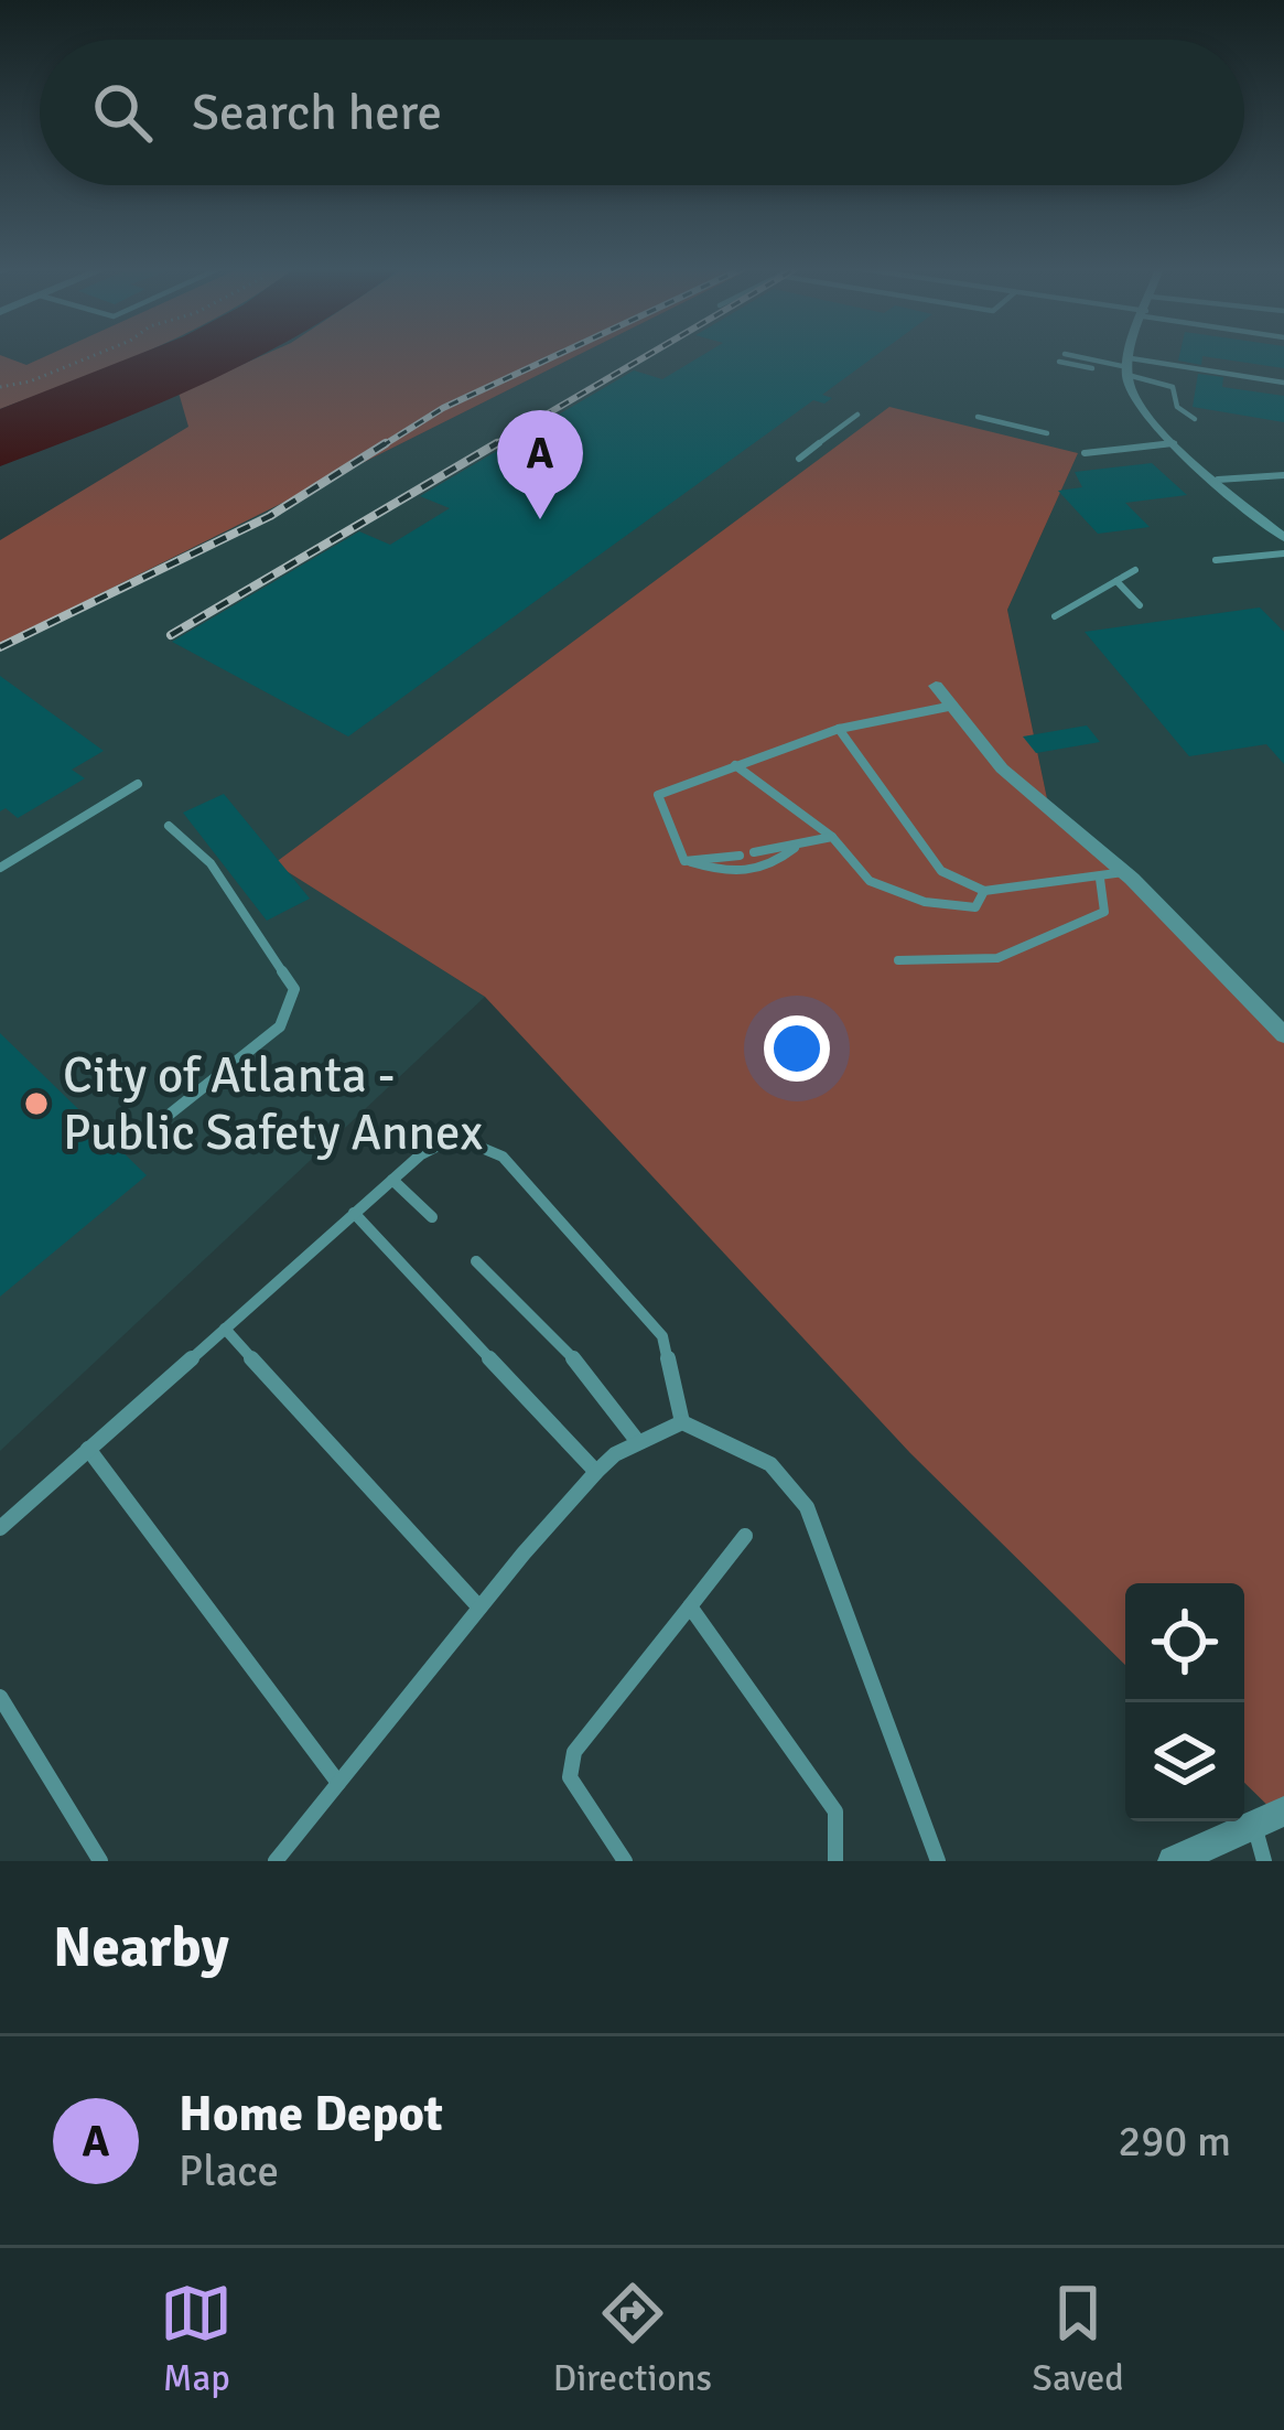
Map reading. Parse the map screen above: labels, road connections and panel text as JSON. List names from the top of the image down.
{
  "places": ["City of Atlanta - Public Safety Annex"],
  "page": {
    "search": "Search here",
    "pins": "A",
    "heading": "Nearby",
    "list": [
      {
        "mark": "A",
        "name": "Home Depot",
        "note": "Place",
        "value": "290 m"
      }
    ],
    "nav": ["Map", "Directions", "Saved"]
  }
}
